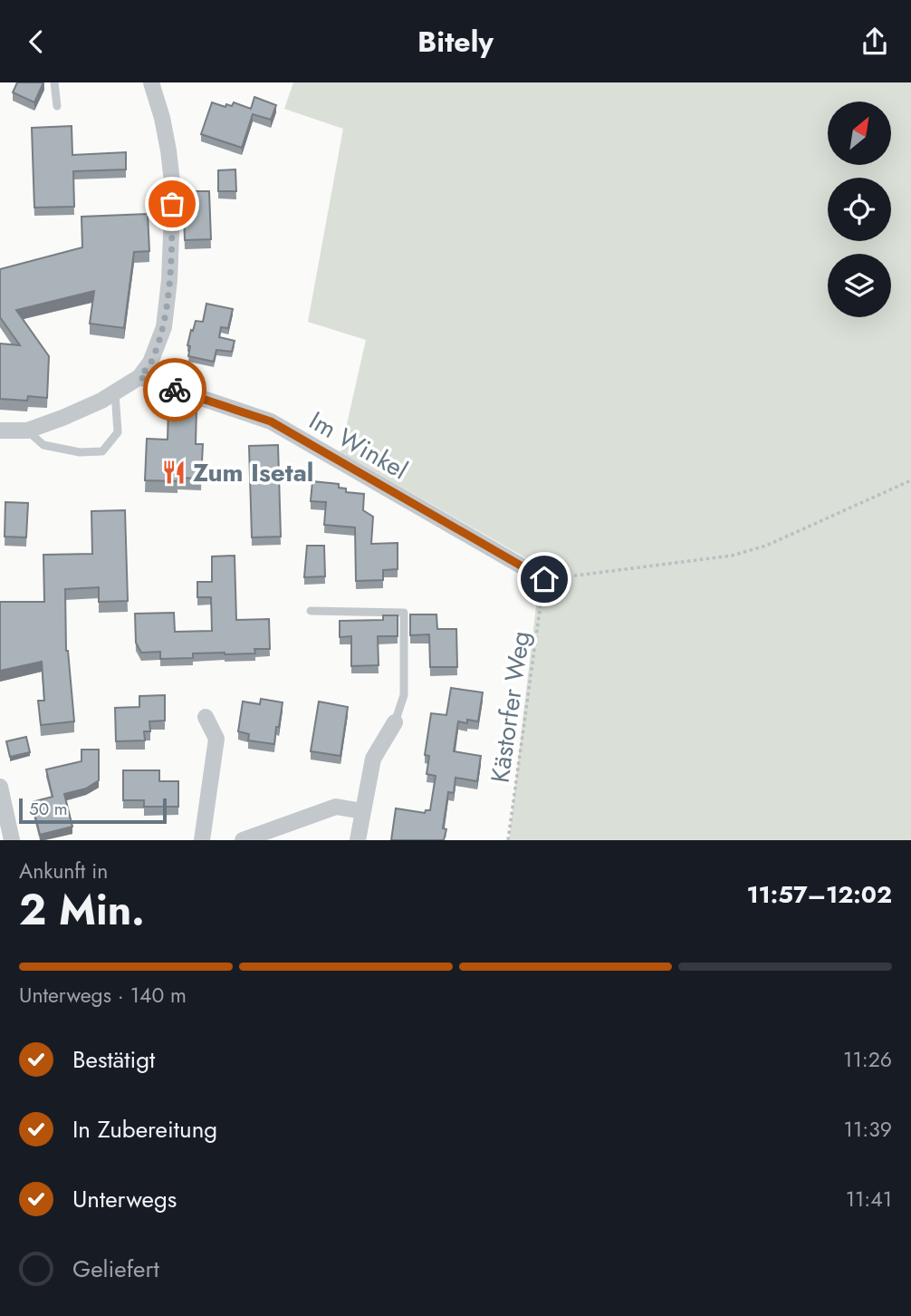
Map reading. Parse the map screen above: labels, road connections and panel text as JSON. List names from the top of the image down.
{
  "streets": {
    "street": ["Im Winkel"],
    "path": ["Kästorfer Weg"]
  },
  "crossings": [
    ["Im Winkel", "Kästorfer Weg"]
  ],
  "places": {
    "restaurant": ["Zum Isetal"]
  },
  "scale_bar": "50 m",
  "north": "top right",
  "page": {
    "header": "Bitely",
    "scale": "50 m",
    "heading": ["2 Min.", "Ankunft in", "11:57–12:02"],
    "bar": "Unterwegs · 140 m",
    "list": [
      ["Bestätigt", "11:26"],
      ["In Zubereitung", "11:39"],
      ["Unterwegs", "11:41"],
      "Geliefert"
    ]
  }
}
